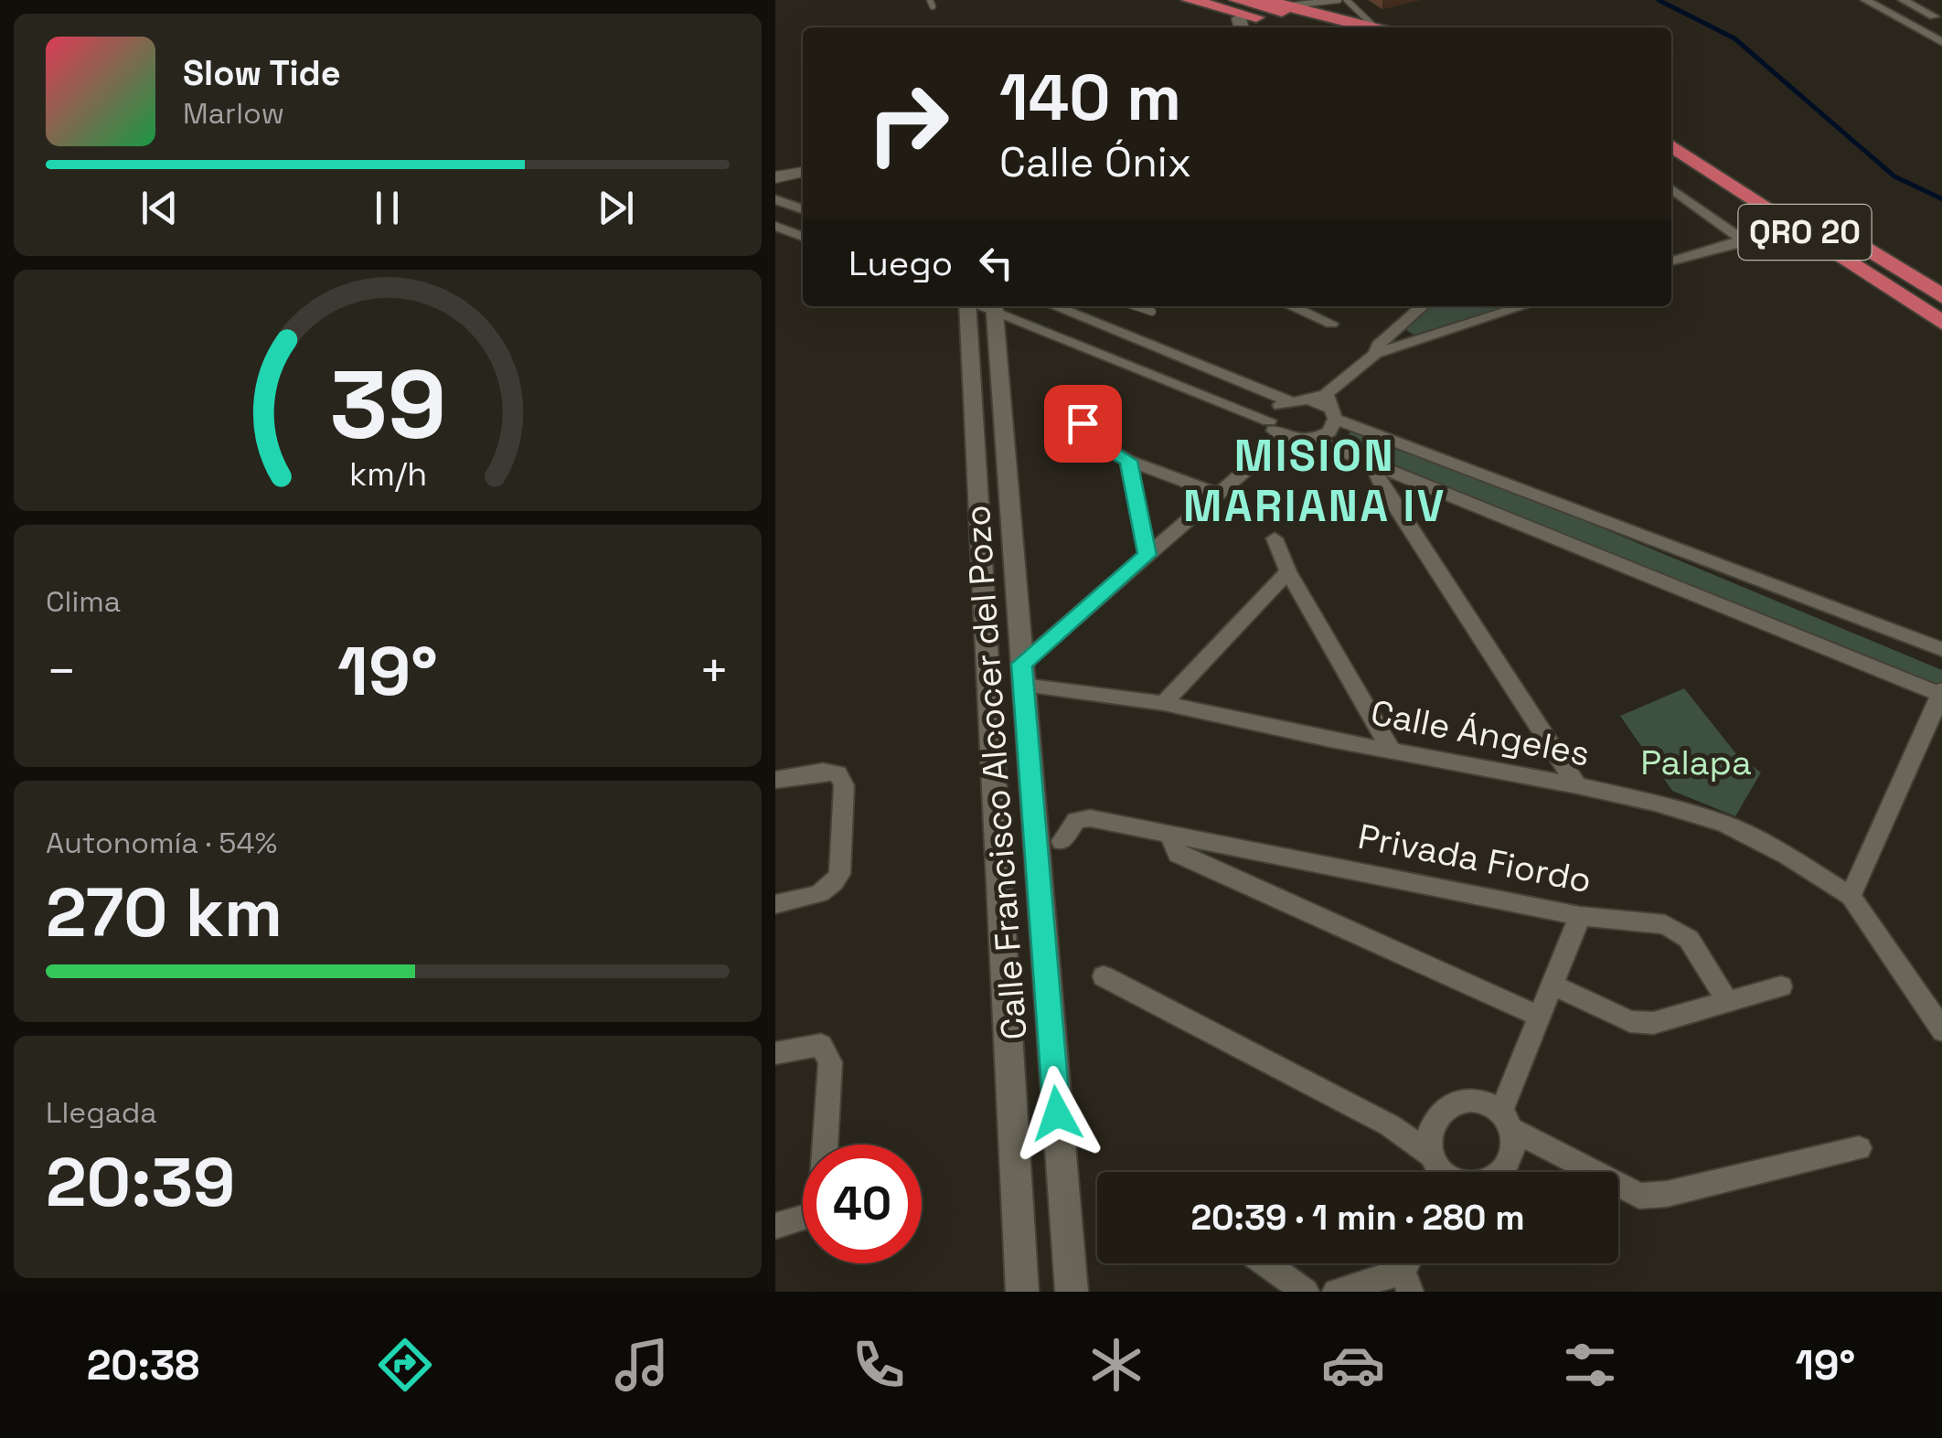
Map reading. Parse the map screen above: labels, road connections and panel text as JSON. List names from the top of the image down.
{
  "streets": {
    "highway": ["QRO 20"],
    "street": ["Calle Ángeles", "Calle Francisco Alcocer del Pozo", "Privada Fiordo"]
  },
  "crossings": [
    ["Calle Ángeles", "Calle Francisco Alcocer del Pozo"]
  ],
  "districts": ["MISION MARIANA IV"],
  "parks": ["Palapa"],
  "page": {
    "turn": ["140 m", "Calle Ónix"],
    "song": ["Slow Tide", "Marlow"],
    "then": "Luego",
    "tile": [
      "Clima",
      ["Autonomía · 54%", "270 km"],
      ["Llegada", "20:39"]
    ],
    "heat": ["−", "19°", "+"],
    "limit": "40",
    "trip": "20:39 · 1 min · 280 m",
    "tabs": ["20:38", "19°"],
    "gauge": ["39", "km/h"]
  }
}
